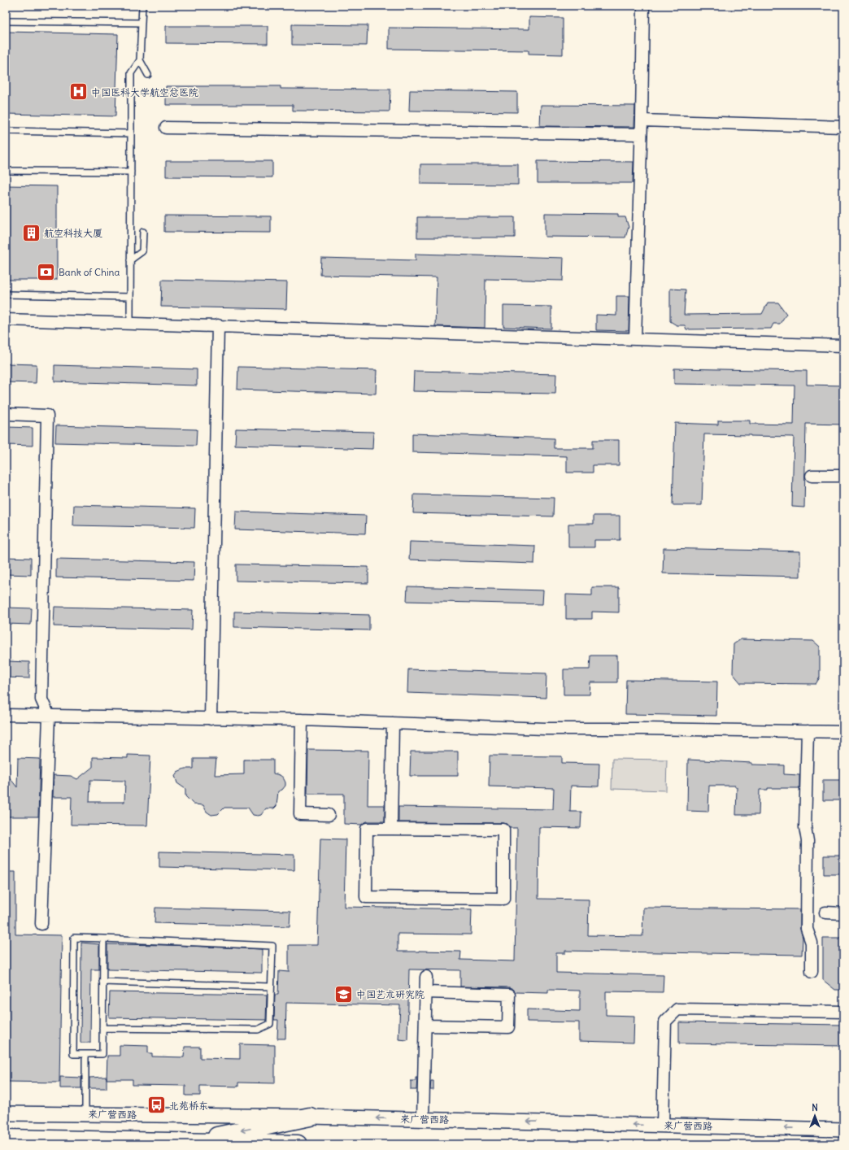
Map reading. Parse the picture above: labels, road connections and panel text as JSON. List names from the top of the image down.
{
  "streets": {
    "street": ["来广营西路"]
  },
  "one_way": ["来广营西路"],
  "places": {
    "hospital": ["中国医科大学航空总医院"],
    "building": ["航空科技大厦"],
    "bank": ["Bank of China"],
    "school or university": ["中国艺术研究院"],
    "bus stop": ["北苑桥东"]
  },
  "north": "top"
}
